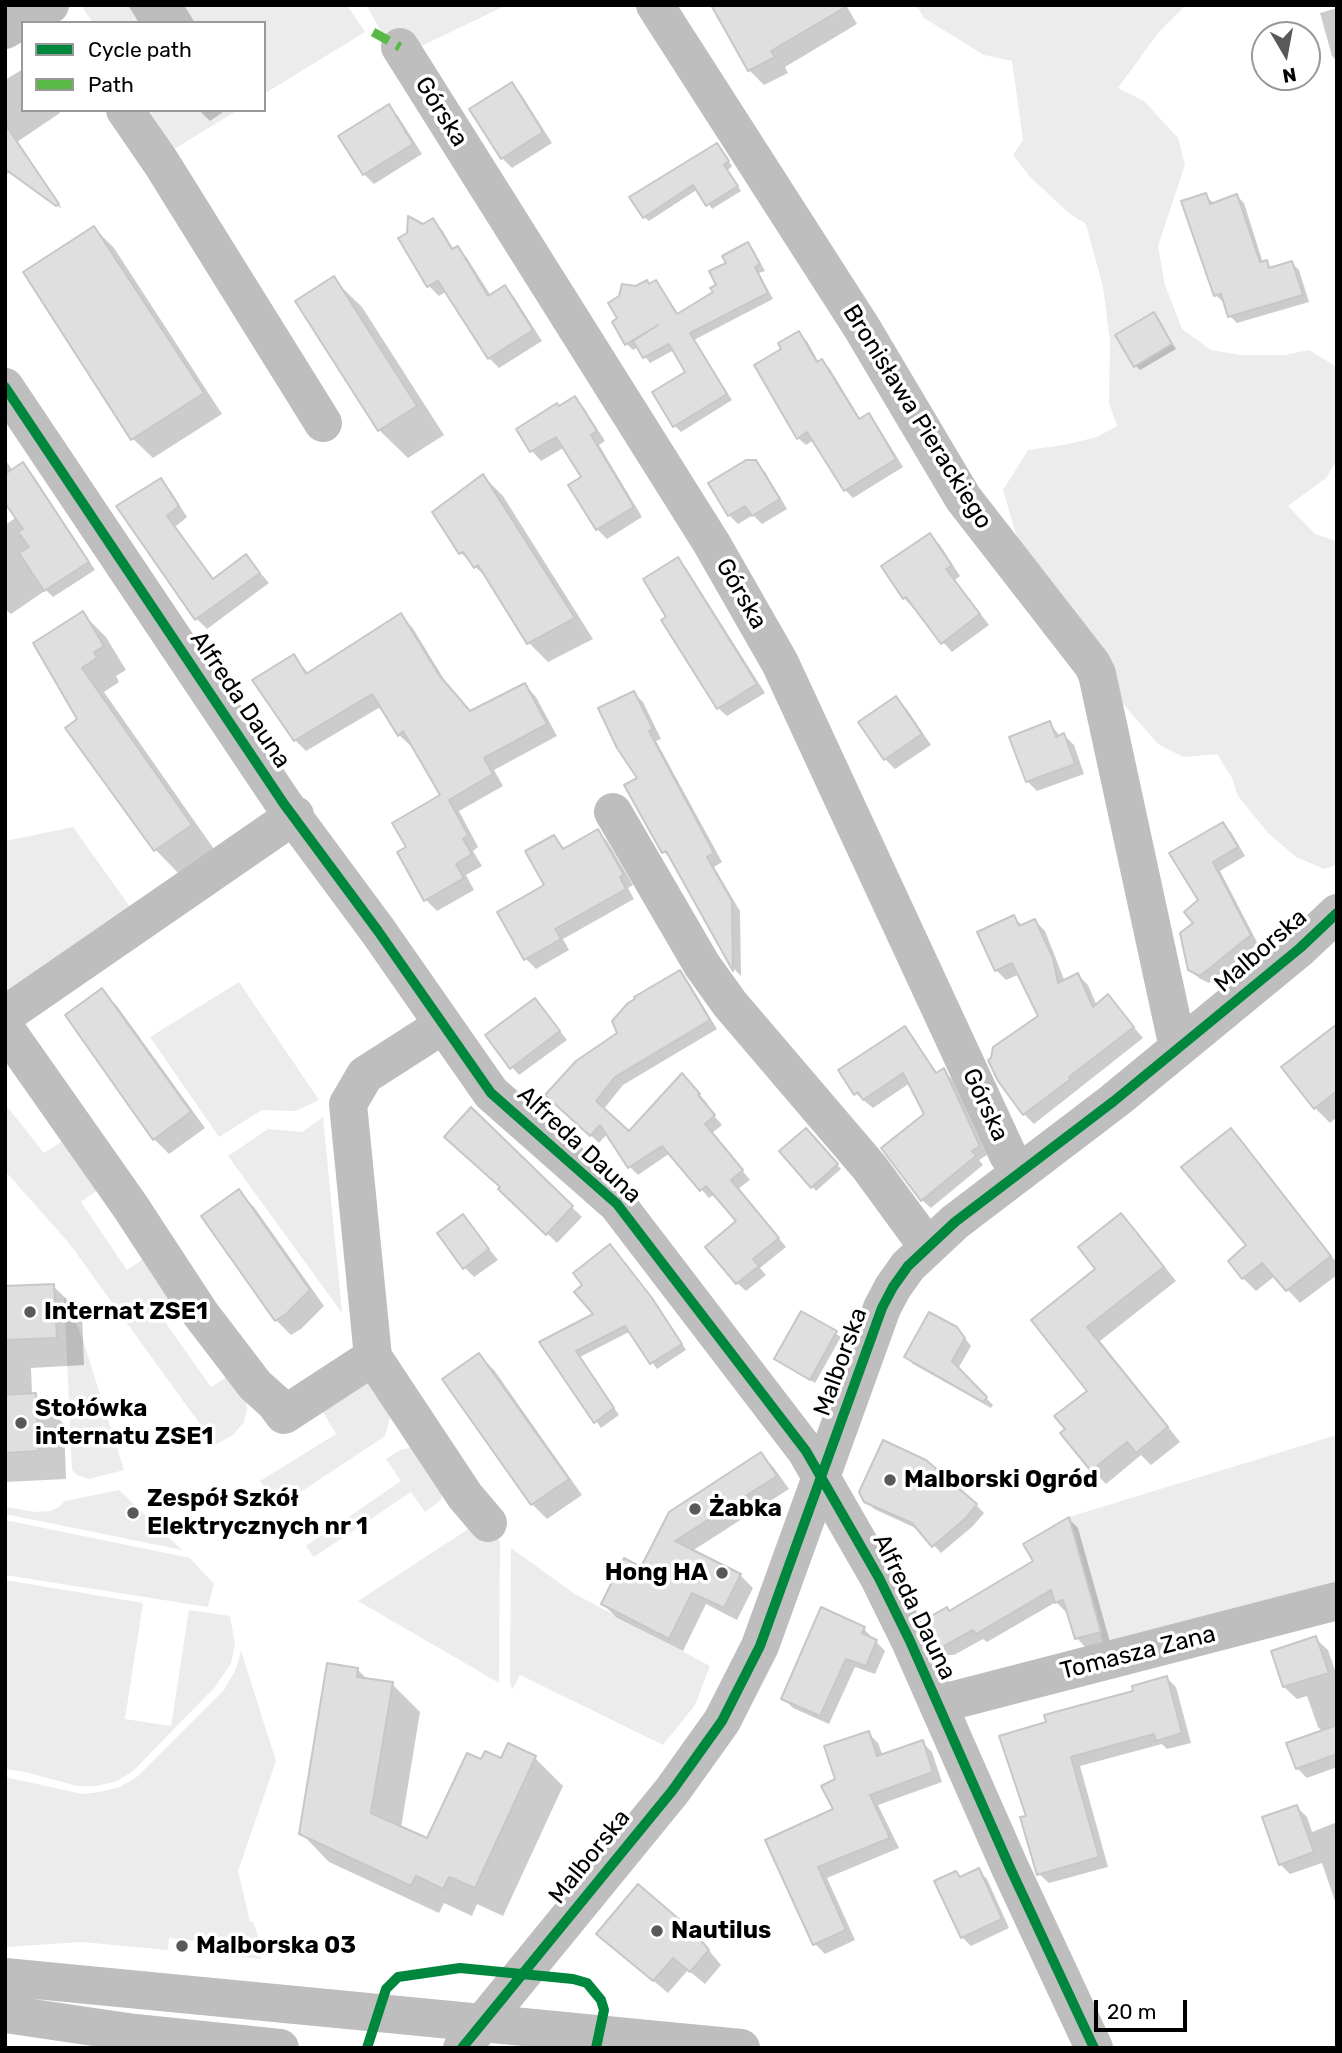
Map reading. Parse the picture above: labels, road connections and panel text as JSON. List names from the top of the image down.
{
  "streets": {
    "street": [
      "Górska",
      "Bronisława Pierackiego",
      "Alfreda Dauna",
      "Malborska",
      "Tomasza Zana"
    ]
  },
  "crossings": [
    ["Górska", "Malborska"],
    ["Bronisława Pierackiego", "Malborska"],
    ["Alfreda Dauna", "Malborska"],
    ["Alfreda Dauna", "Tomasza Zana"]
  ],
  "places": [
    "Internat ZSE1",
    "Stołówka internatu ZSE1",
    "Malborski Ogród",
    "Żabka",
    "Zespół Szkół Elektrycznych nr 1",
    "Hong HA",
    "Nautilus",
    "Malborska 03"
  ],
  "legend": ["Cycle path", "Path"],
  "scale_bar": "20 m",
  "north": "bottom"
}
